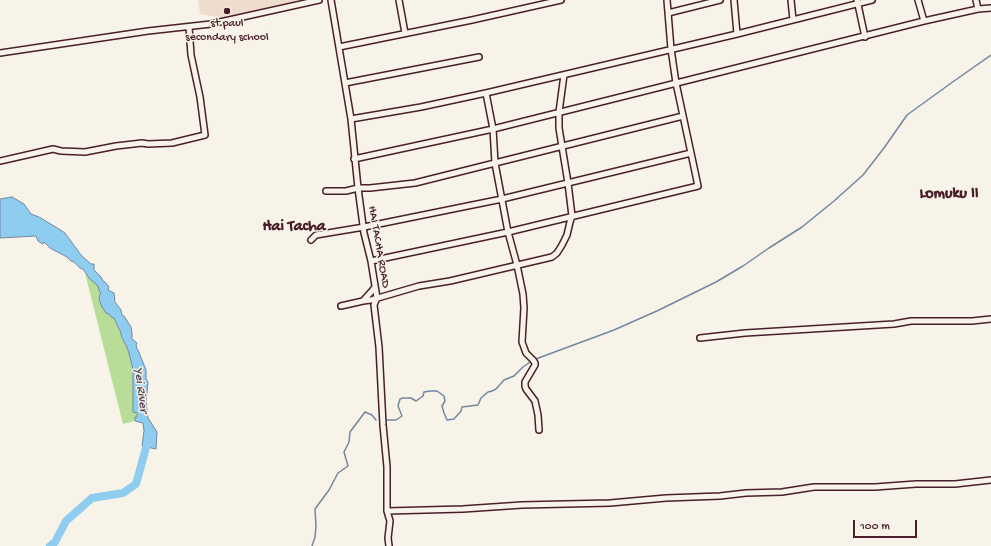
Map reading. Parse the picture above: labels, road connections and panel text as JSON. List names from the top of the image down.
{
  "streets": {
    "street": ["HAI TACHA ROAD"]
  },
  "districts": ["Lomuku II", "Hai Tacha"],
  "water": ["Yei River"],
  "places": ["st paul secondary school"],
  "scale_bar": "100 m"
}
